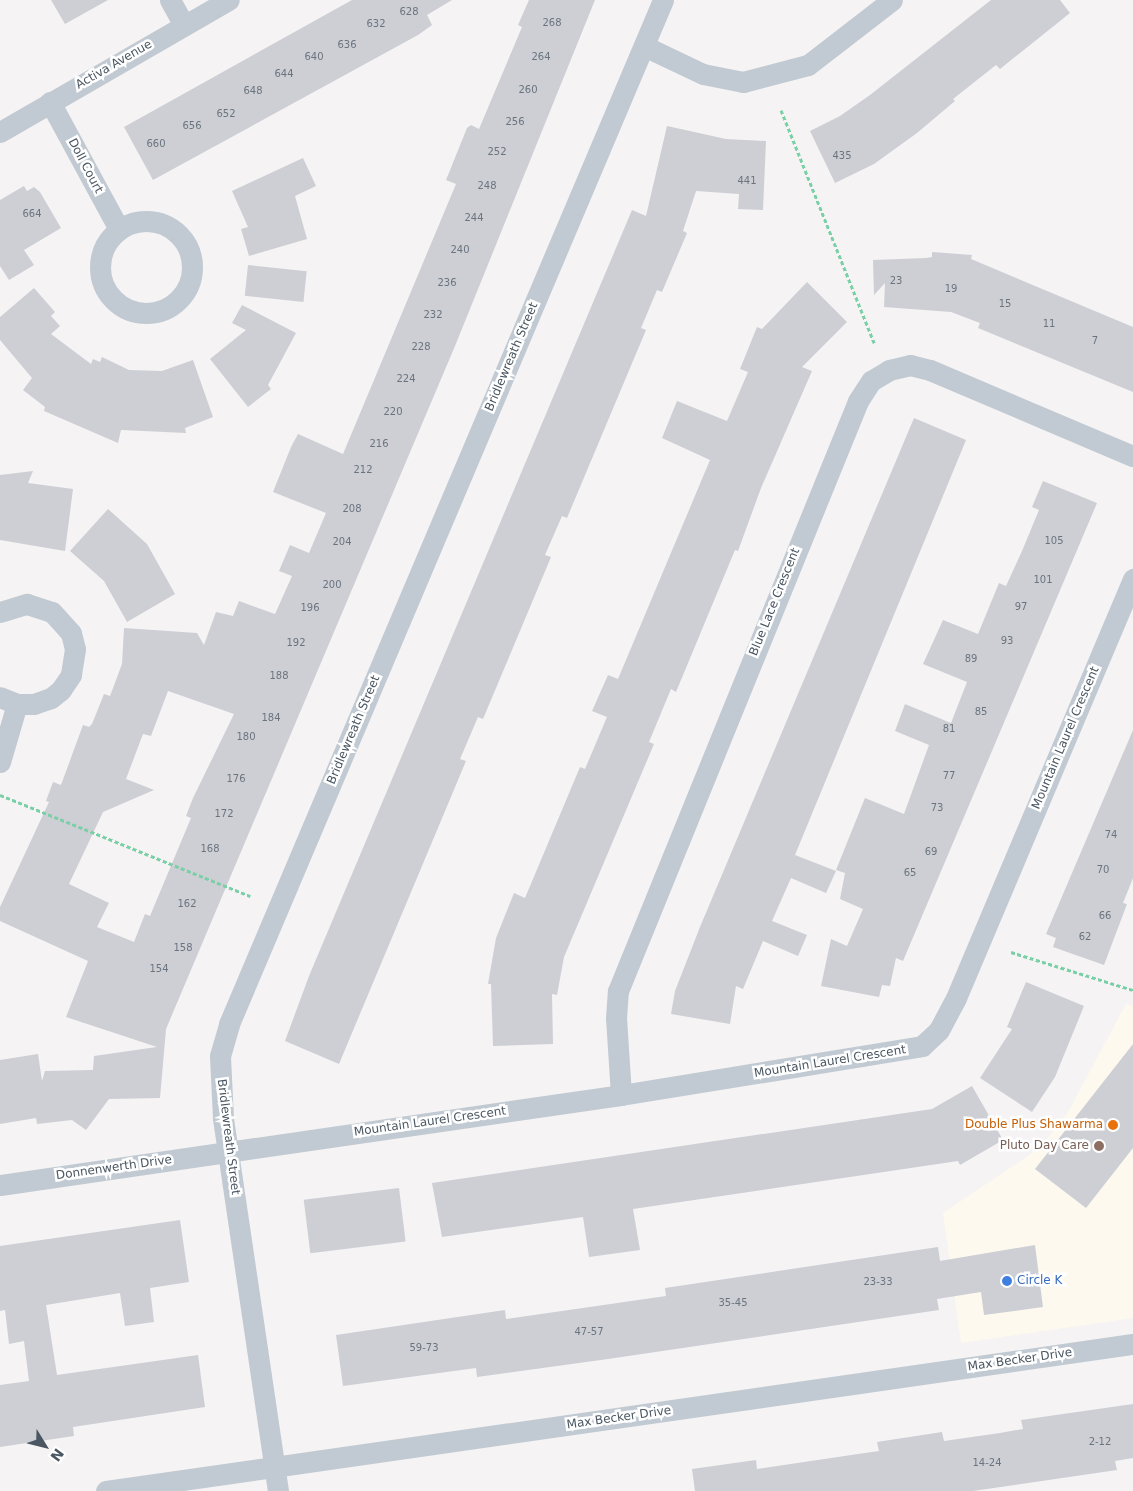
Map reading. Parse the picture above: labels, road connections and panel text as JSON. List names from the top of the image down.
{
  "streets": {
    "street": [
      "Activa Avenue",
      "Doll Court",
      "Bridlewreath Street",
      "Blue Lace Crescent",
      "Mountain Laurel Crescent",
      "Donnenwerth Drive",
      "Max Becker Drive"
    ]
  },
  "crossings": [
    ["Activa Avenue", "Doll Court"],
    ["Bridlewreath Street", "Mountain Laurel Crescent"],
    ["Bridlewreath Street", "Donnenwerth Drive"],
    ["Bridlewreath Street", "Max Becker Drive"],
    ["Blue Lace Crescent", "Mountain Laurel Crescent"],
    ["Mountain Laurel Crescent", "Donnenwerth Drive"]
  ],
  "places": ["Double Plus Shawarma", "Pluto Day Care", "Circle K"],
  "house_numbers": [
    "628",
    "268",
    "632",
    "636",
    "640",
    "264",
    "644",
    "260",
    "648",
    "652",
    "256",
    "656",
    "660",
    "252",
    "435",
    "441",
    "248",
    "664",
    "244",
    "240",
    "23",
    "236",
    "19",
    "15",
    "232",
    "11",
    "7",
    "228",
    "224",
    "220",
    "216",
    "212",
    "208",
    "105",
    "204",
    "101",
    "200",
    "97",
    "196",
    "93",
    "192",
    "89",
    "188",
    "85",
    "184",
    "81",
    "180",
    "77",
    "176",
    "73",
    "172",
    "74",
    "168",
    "69",
    "70",
    "65",
    "162",
    "66",
    "62",
    "158",
    "154",
    "23-33",
    "35-45",
    "47-57",
    "59-73",
    "2-12",
    "14-24"
  ],
  "north": "bottom right"
}
